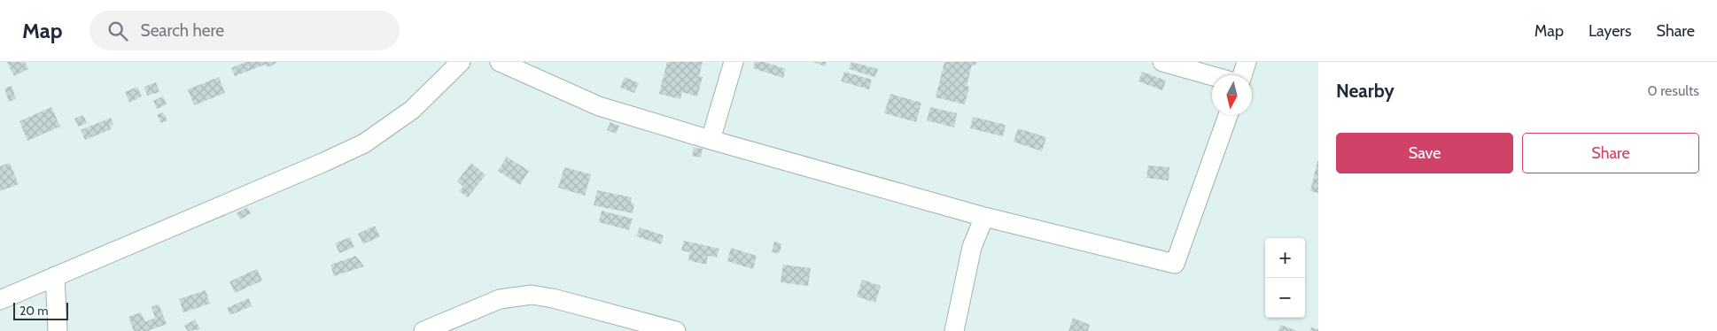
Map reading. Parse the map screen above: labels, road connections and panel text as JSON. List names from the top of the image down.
{
  "scale_bar": "20 m",
  "north": "bottom",
  "page": {
    "header": "Map",
    "search": "Search here",
    "nav": ["Map", "Layers", "Share"],
    "heading": ["Nearby", "0 results"],
    "buttons": ["Save", "Share"],
    "map_buttons": ["+", "−"],
    "scale": "20 m"
  }
}
